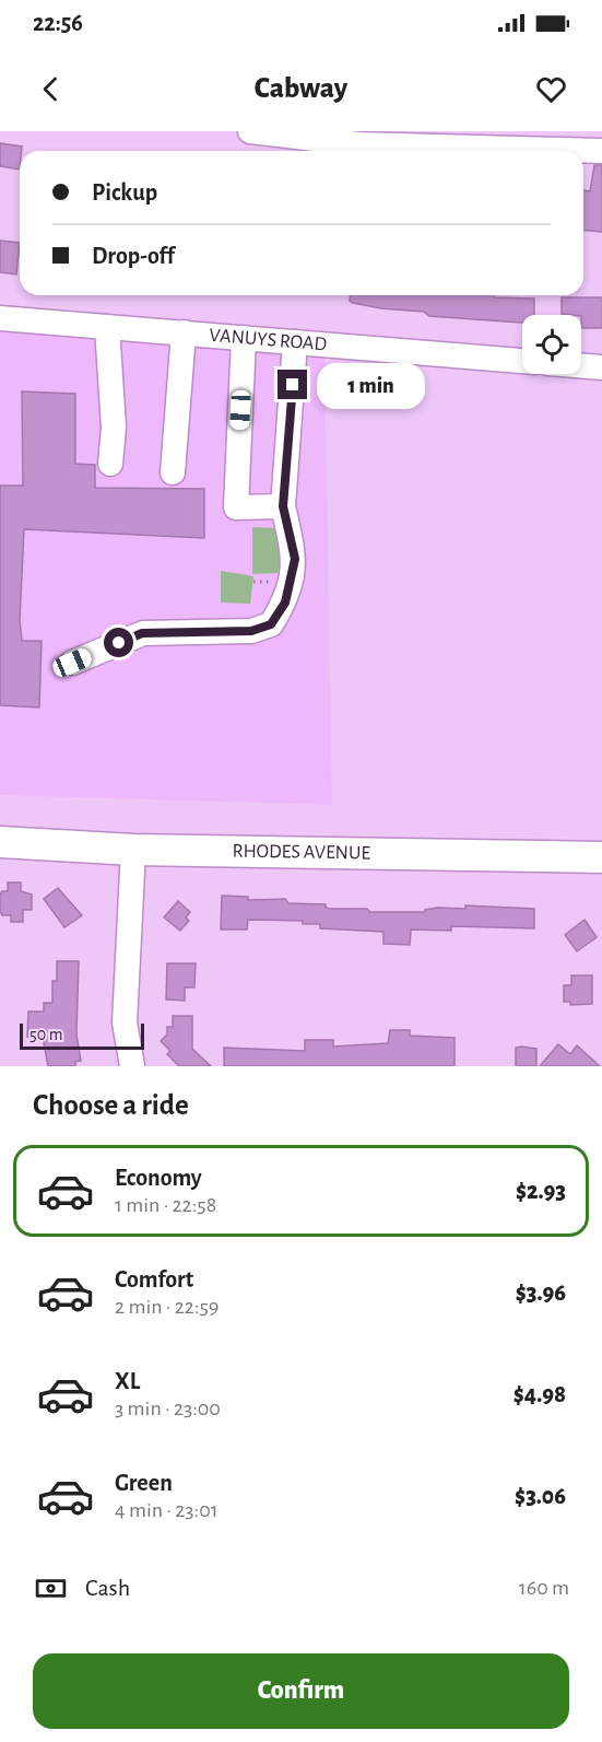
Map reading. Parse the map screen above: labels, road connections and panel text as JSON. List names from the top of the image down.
{
  "streets": {
    "main road": ["RHODES AVENUE"],
    "street": ["VANUYS ROAD"]
  },
  "scale_bar": "50 m",
  "page": {
    "status": "22:56",
    "header": "Cabway",
    "banner": ["Pickup", "Drop-off"],
    "bubble": "1 min",
    "scale": "50 m",
    "heading": "Choose a ride",
    "list": [
      {
        "name": "Economy",
        "note": "1 min · 22:58",
        "value": "$2.93"
      },
      {
        "name": "Comfort",
        "note": "2 min · 22:59",
        "value": "$3.96"
      },
      {
        "name": "XL",
        "note": "3 min · 23:00",
        "value": "$4.98"
      },
      {
        "name": "Green",
        "note": "4 min · 23:01",
        "value": "$3.06"
      }
    ],
    "pay": ["Cash", "160 m"],
    "buttons": "Confirm"
  }
}
